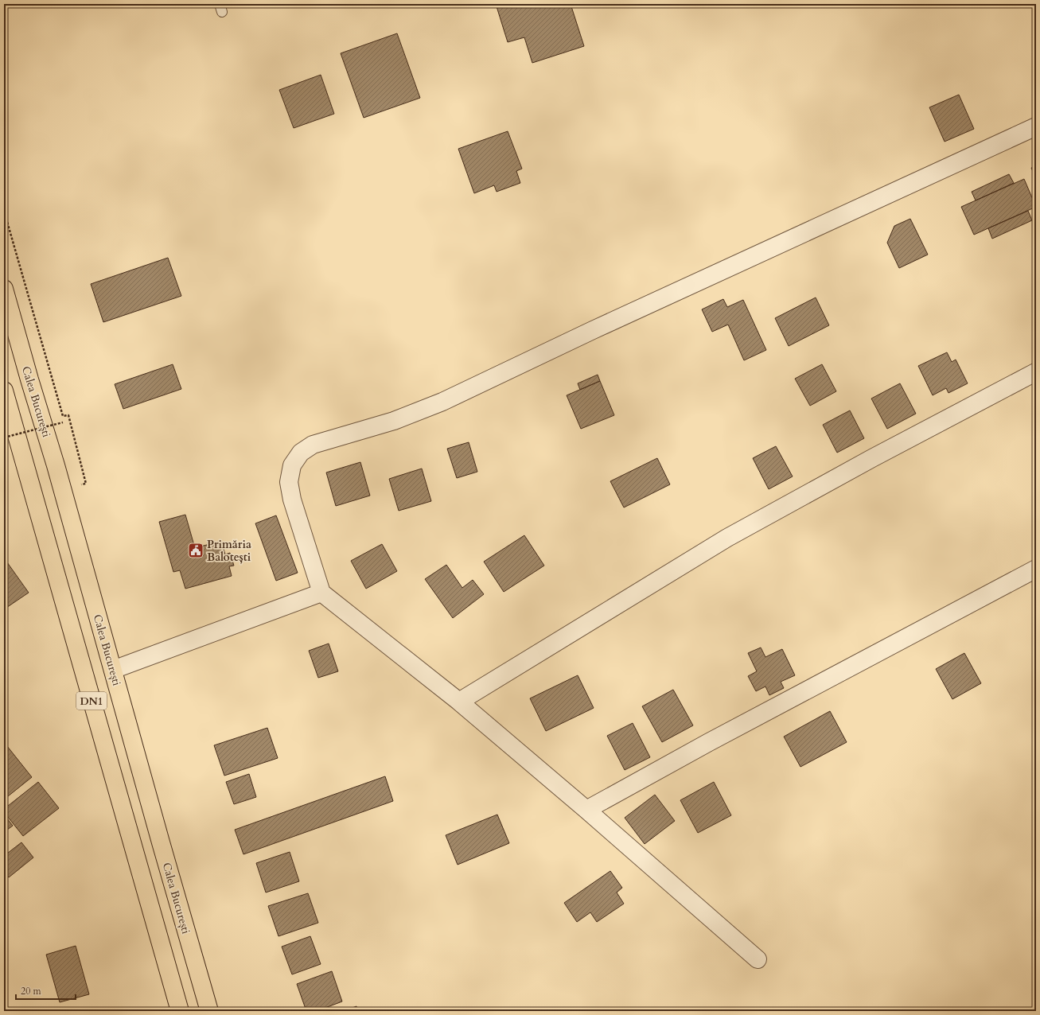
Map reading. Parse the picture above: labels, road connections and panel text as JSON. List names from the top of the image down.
{
  "streets": {
    "highway": ["Calea București", "DN1"]
  },
  "places": {
    "public building": ["Primăria Balotești"]
  },
  "scale_bar": "20 m"
}
